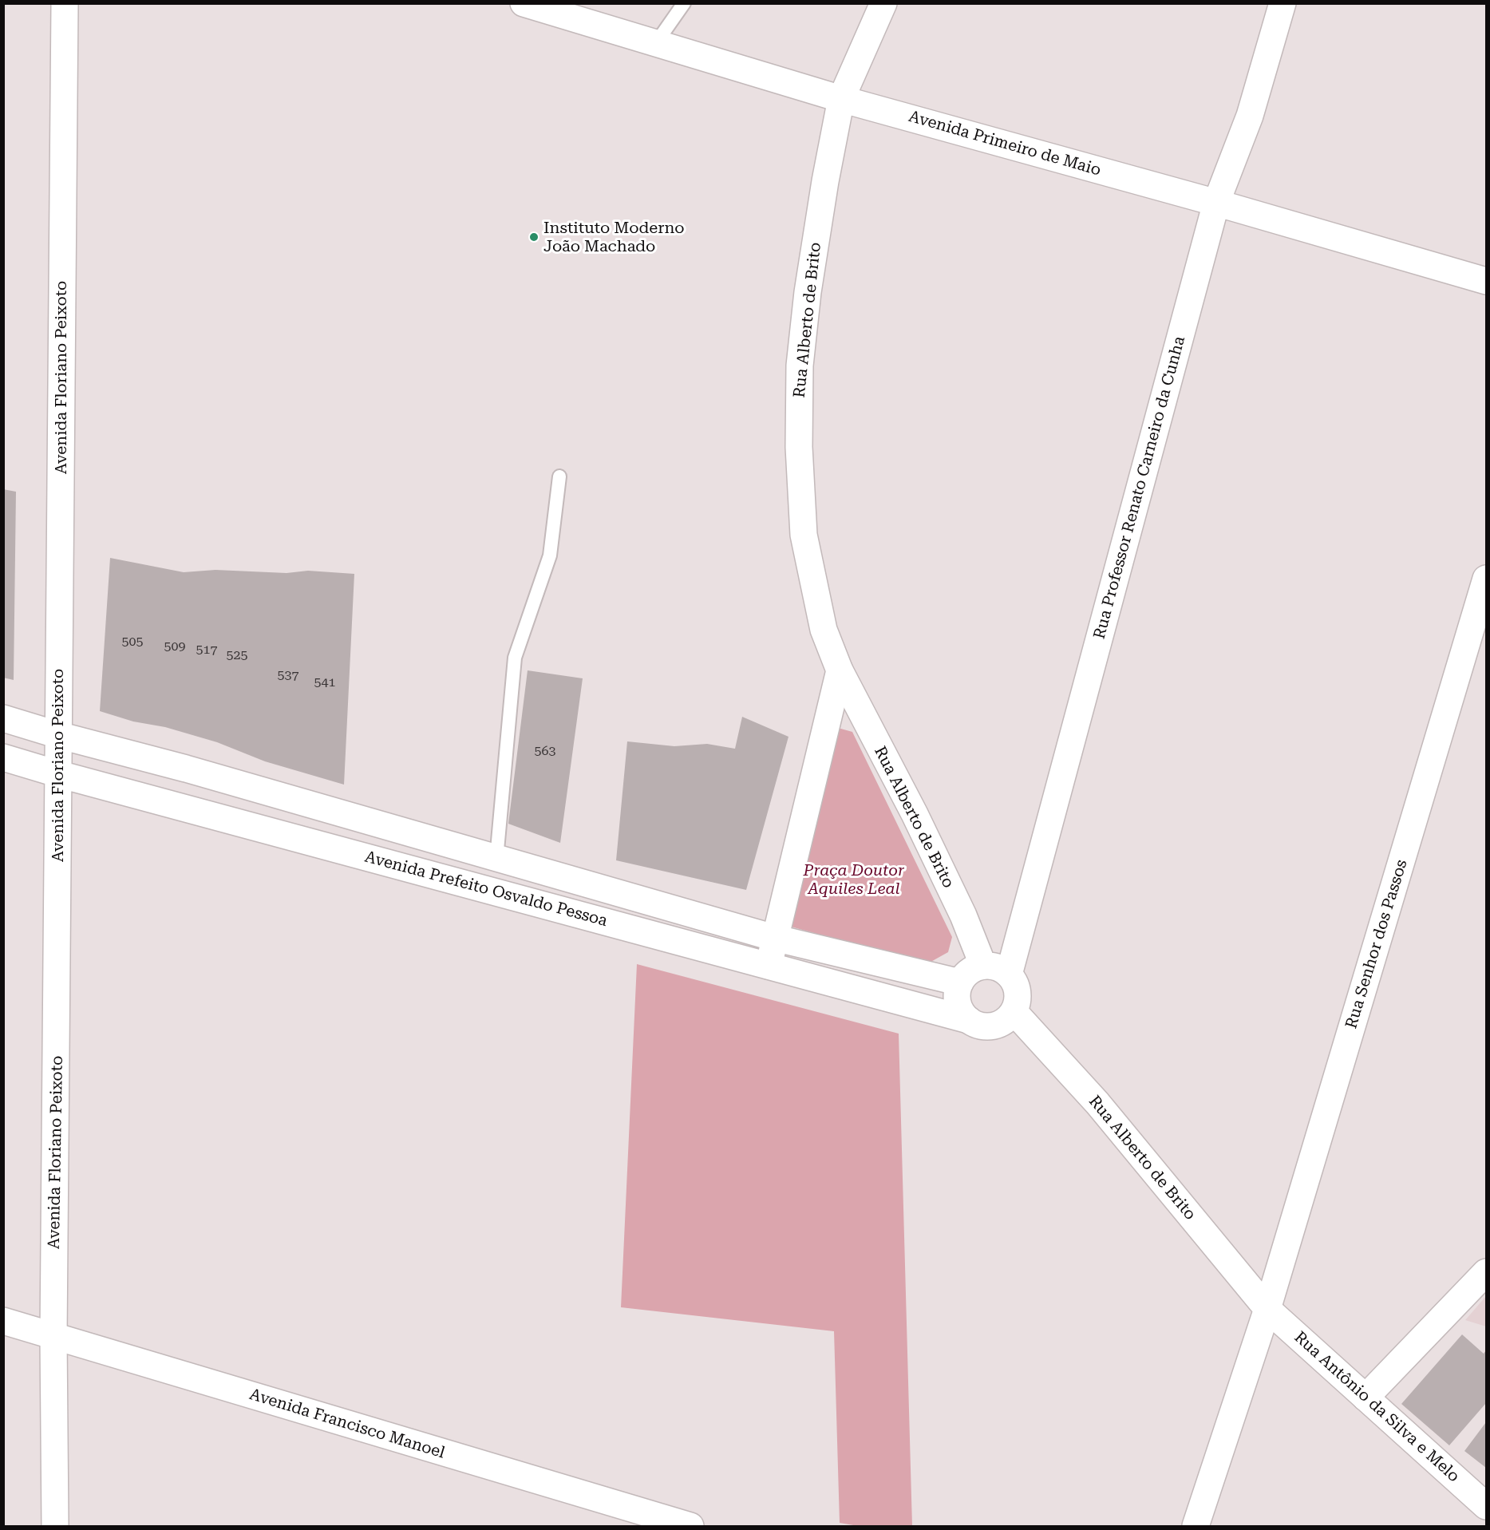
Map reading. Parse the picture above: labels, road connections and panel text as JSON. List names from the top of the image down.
{
  "streets": {
    "street": [
      "Avenida Primeiro de Maio",
      "Rua Alberto de Brito",
      "Avenida Floriano Peixoto",
      "Rua Professor Renato Carneiro da Cunha",
      "Avenida Prefeito Osvaldo Pessoa",
      "Rua Senhor dos Passos",
      "Rua Antônio da Silva e Melo",
      "Avenida Francisco Manoel"
    ]
  },
  "crossings": [
    ["Avenida Primeiro de Maio", "Rua Alberto de Brito"],
    ["Avenida Primeiro de Maio", "Rua Professor Renato Carneiro da Cunha"],
    ["Rua Alberto de Brito", "Rua Professor Renato Carneiro da Cunha"],
    ["Rua Alberto de Brito", "Avenida Prefeito Osvaldo Pessoa"],
    ["Rua Alberto de Brito", "Rua Senhor dos Passos"],
    ["Rua Alberto de Brito", "Rua Antônio da Silva e Melo"],
    ["Avenida Floriano Peixoto", "Avenida Prefeito Osvaldo Pessoa"],
    ["Avenida Floriano Peixoto", "Avenida Francisco Manoel"],
    ["Rua Professor Renato Carneiro da Cunha", "Avenida Prefeito Osvaldo Pessoa"],
    ["Rua Senhor dos Passos", "Rua Antônio da Silva e Melo"]
  ],
  "parks": ["Praça Doutor Aquiles Leal"],
  "places": ["Instituto Moderno João Machado"],
  "house_numbers": [
    "505",
    "509",
    "517",
    "525",
    "537",
    "541",
    "563"
  ]
}
